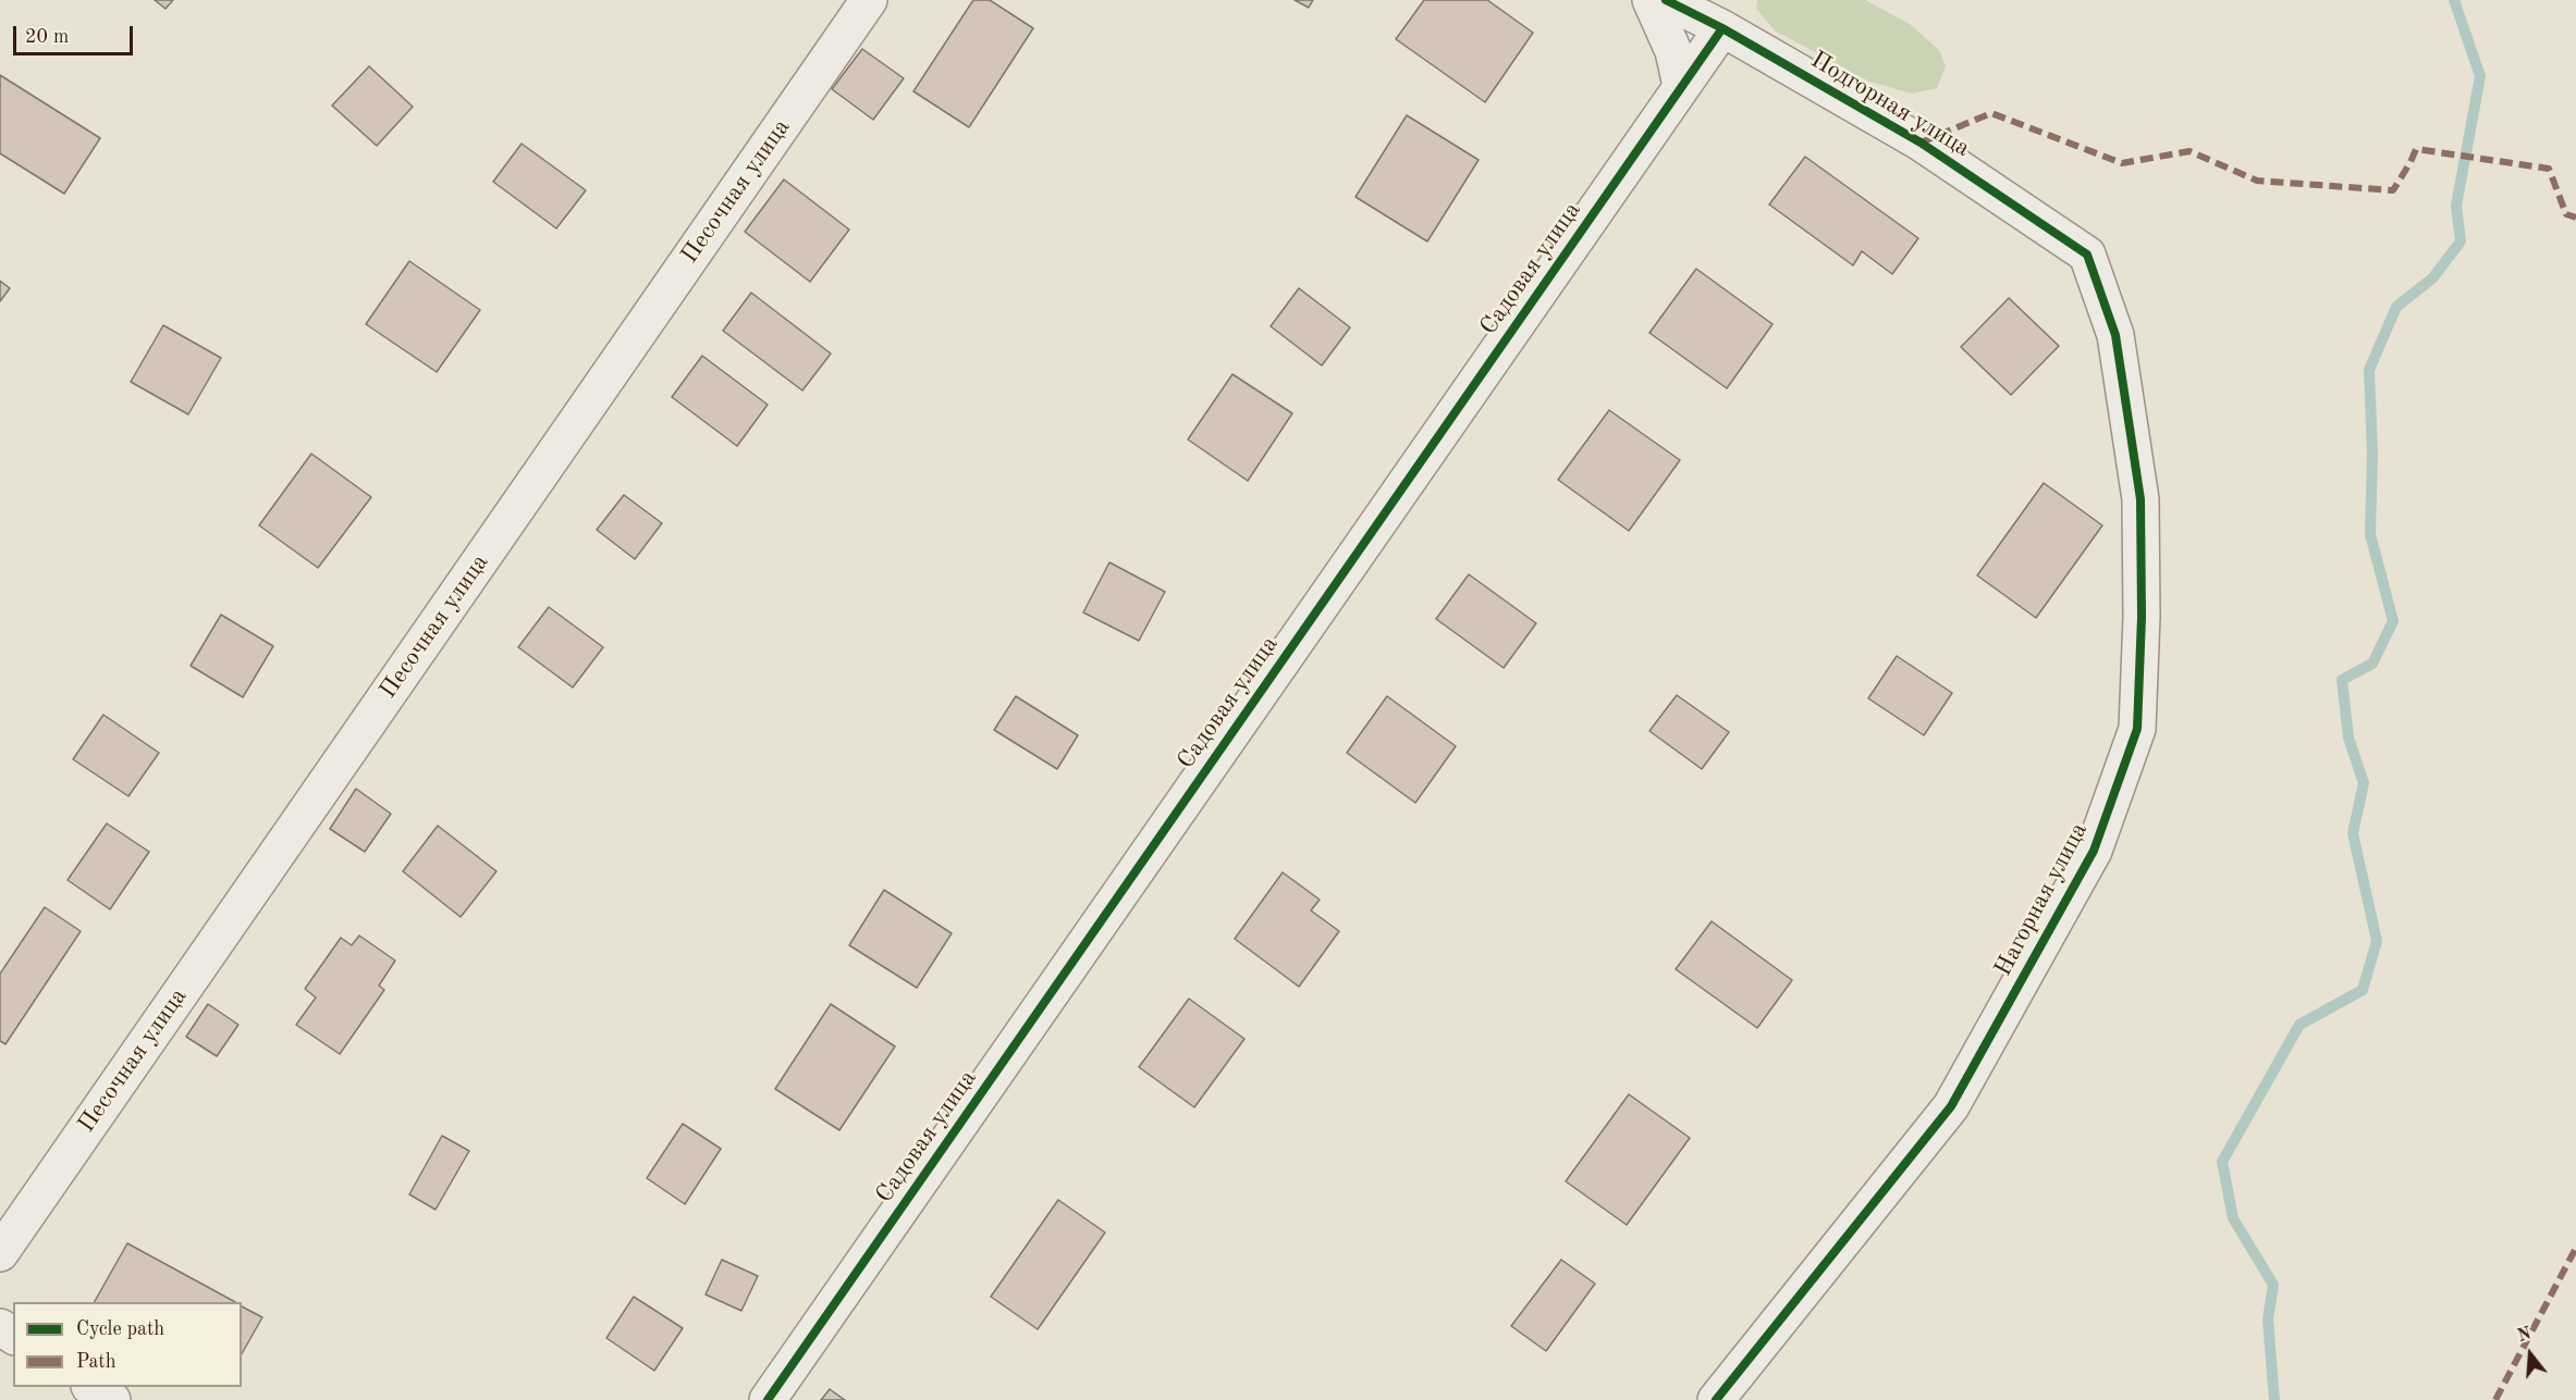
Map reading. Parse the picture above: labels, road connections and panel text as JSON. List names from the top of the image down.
{
  "streets": {
    "street": [
      "Подгорная улица",
      "Песочная улица",
      "Садовая улица",
      "Нагорная улица"
    ]
  },
  "crossings": [
    ["Подгорная улица", "Садовая улица"],
    ["Подгорная улица", "Нагорная улица"]
  ],
  "legend": ["Cycle path", "Path"],
  "scale_bar": "20 m",
  "north": "top"
}
